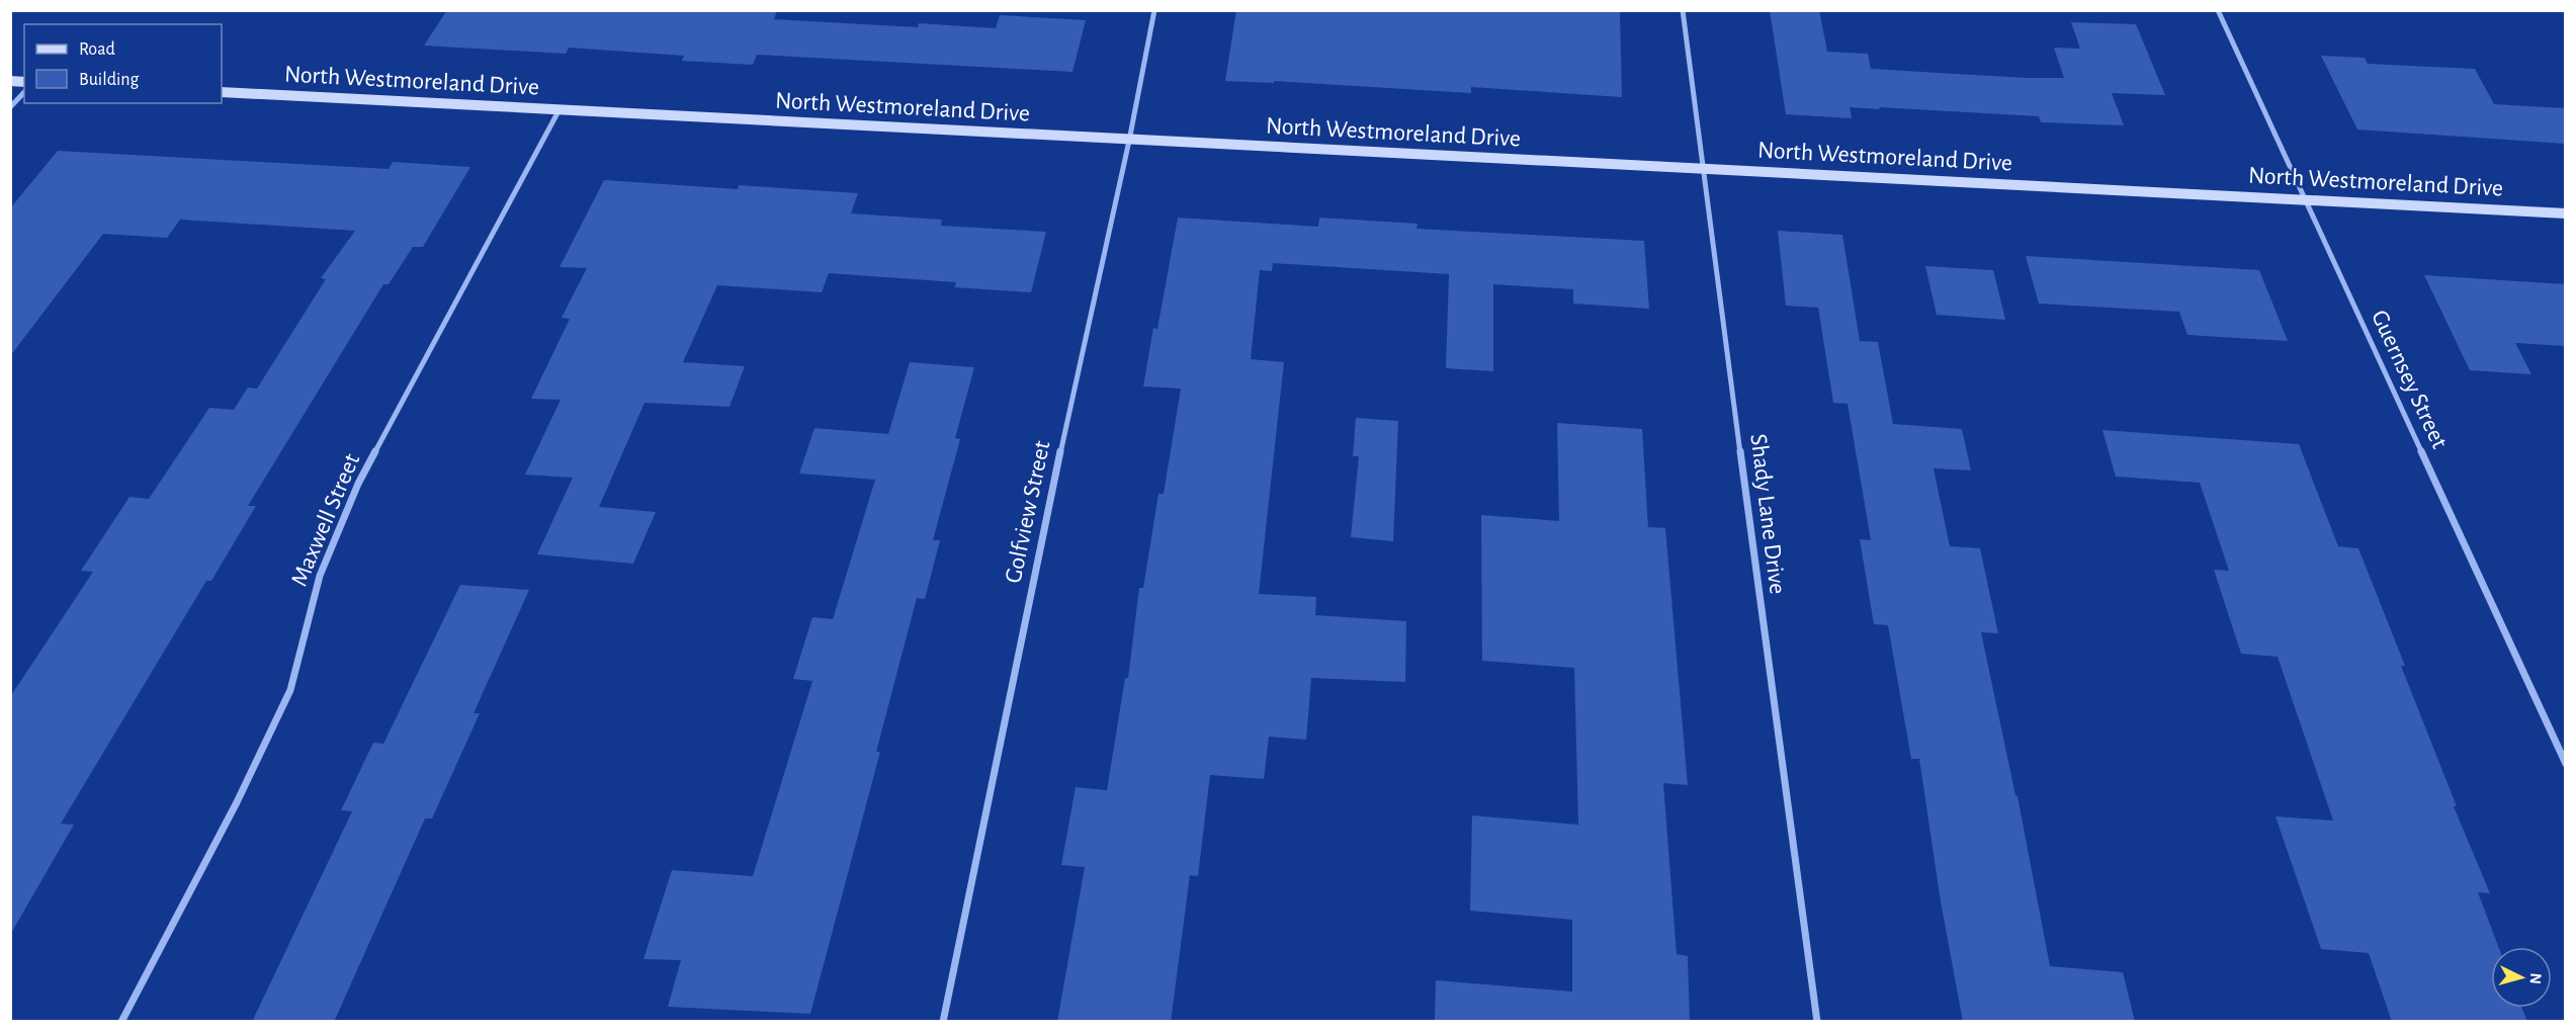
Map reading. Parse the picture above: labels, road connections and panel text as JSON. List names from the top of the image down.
{
  "streets": {
    "street": [
      "North Westmoreland Drive",
      "Guernsey Street",
      "Golfview Street",
      "Shady Lane Drive",
      "Maxwell Street"
    ]
  },
  "crossings": [
    ["North Westmoreland Drive", "Guernsey Street"],
    ["North Westmoreland Drive", "Golfview Street"],
    ["North Westmoreland Drive", "Shady Lane Drive"],
    ["North Westmoreland Drive", "Maxwell Street"]
  ],
  "legend": ["Road", "Building"],
  "north": "right"
}
